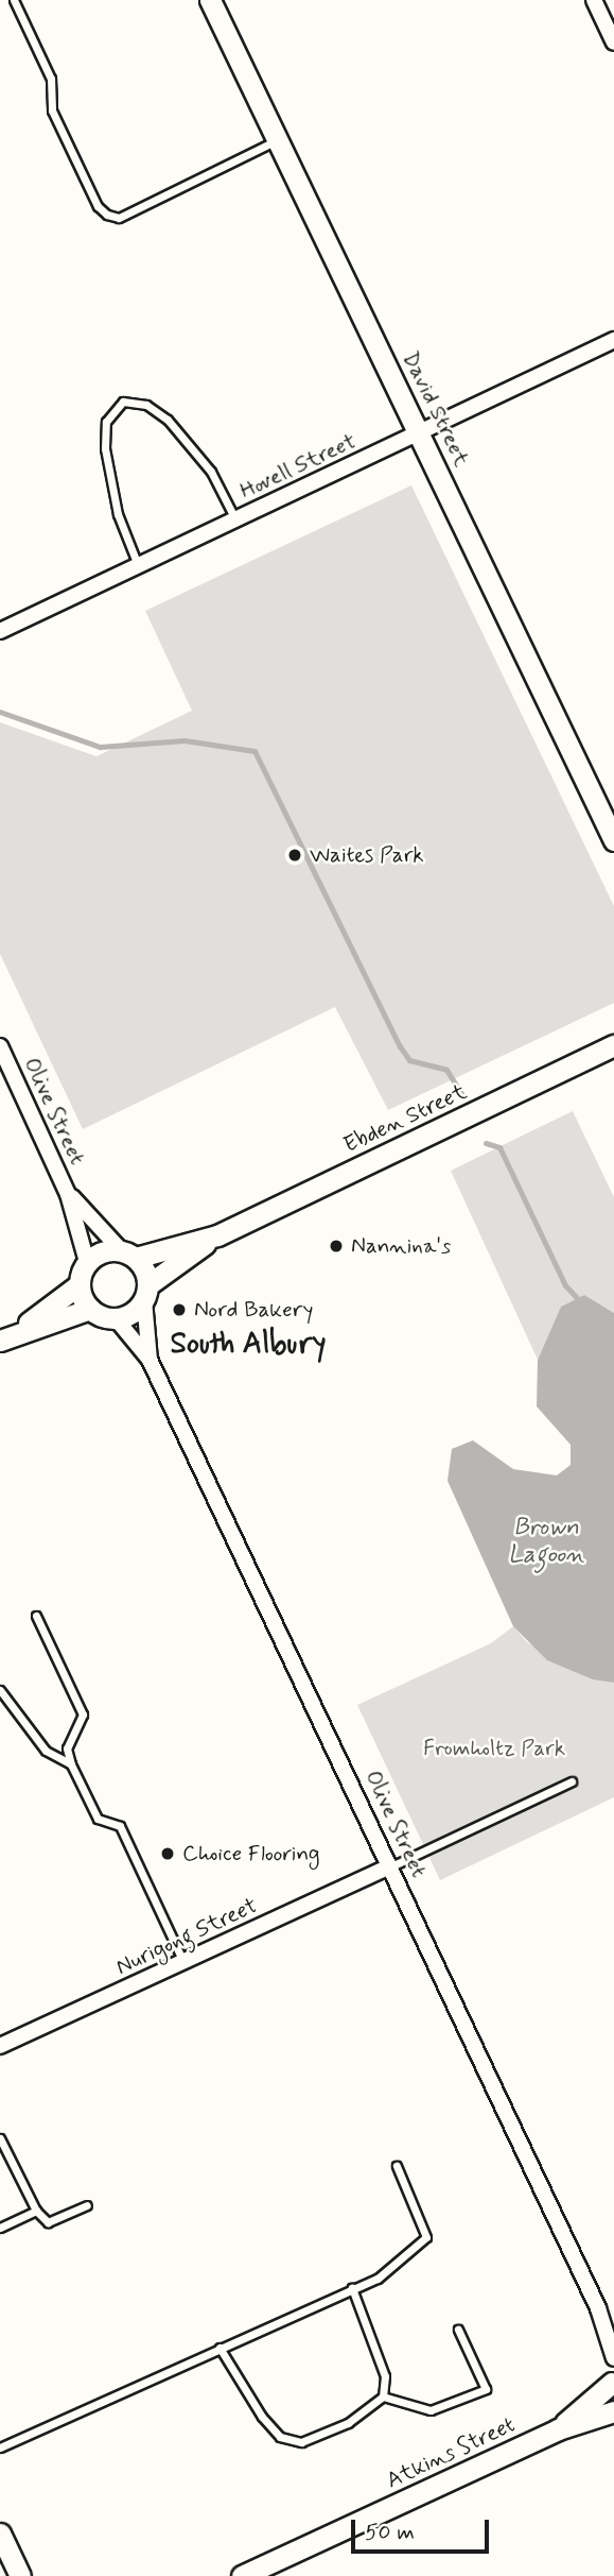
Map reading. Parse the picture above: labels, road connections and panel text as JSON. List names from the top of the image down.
{
  "streets": {
    "street": [
      "David Street",
      "Hovell Street",
      "Olive Street",
      "Ebden Street",
      "Nurigong Street",
      "Atkins Street"
    ]
  },
  "crossings": [
    ["David Street", "Hovell Street"],
    ["Olive Street", "Ebden Street"],
    ["Olive Street", "Nurigong Street"]
  ],
  "districts": ["South Albury"],
  "water": ["Brown Lagoon"],
  "parks": ["Fromholtz Park"],
  "places": [
    "Waites Park",
    "Nannina's",
    "Nord Bakery",
    "Choice Flooring"
  ],
  "scale_bar": "50 m"
}
